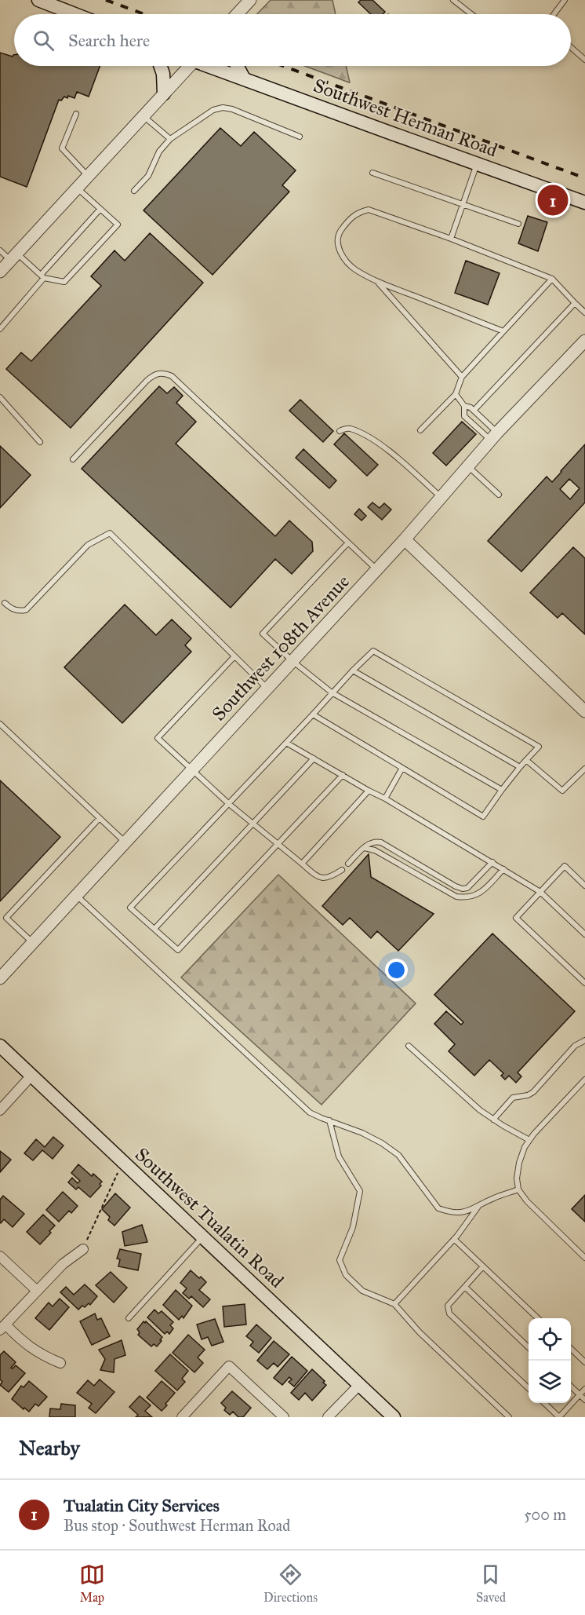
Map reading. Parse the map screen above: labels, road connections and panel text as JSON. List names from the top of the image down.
{
  "streets": {
    "main road": ["Southwest Herman Road", "Southwest Tualatin Road"],
    "street": ["Southwest 108th Avenue"]
  },
  "page": {
    "search": "Search here",
    "pins": "1",
    "heading": "Nearby",
    "list": [
      {
        "mark": "1",
        "name": "Tualatin City Services",
        "note": "Bus stop · Southwest Herman Road",
        "value": "500 m"
      }
    ],
    "nav": ["Map", "Directions", "Saved"]
  }
}
